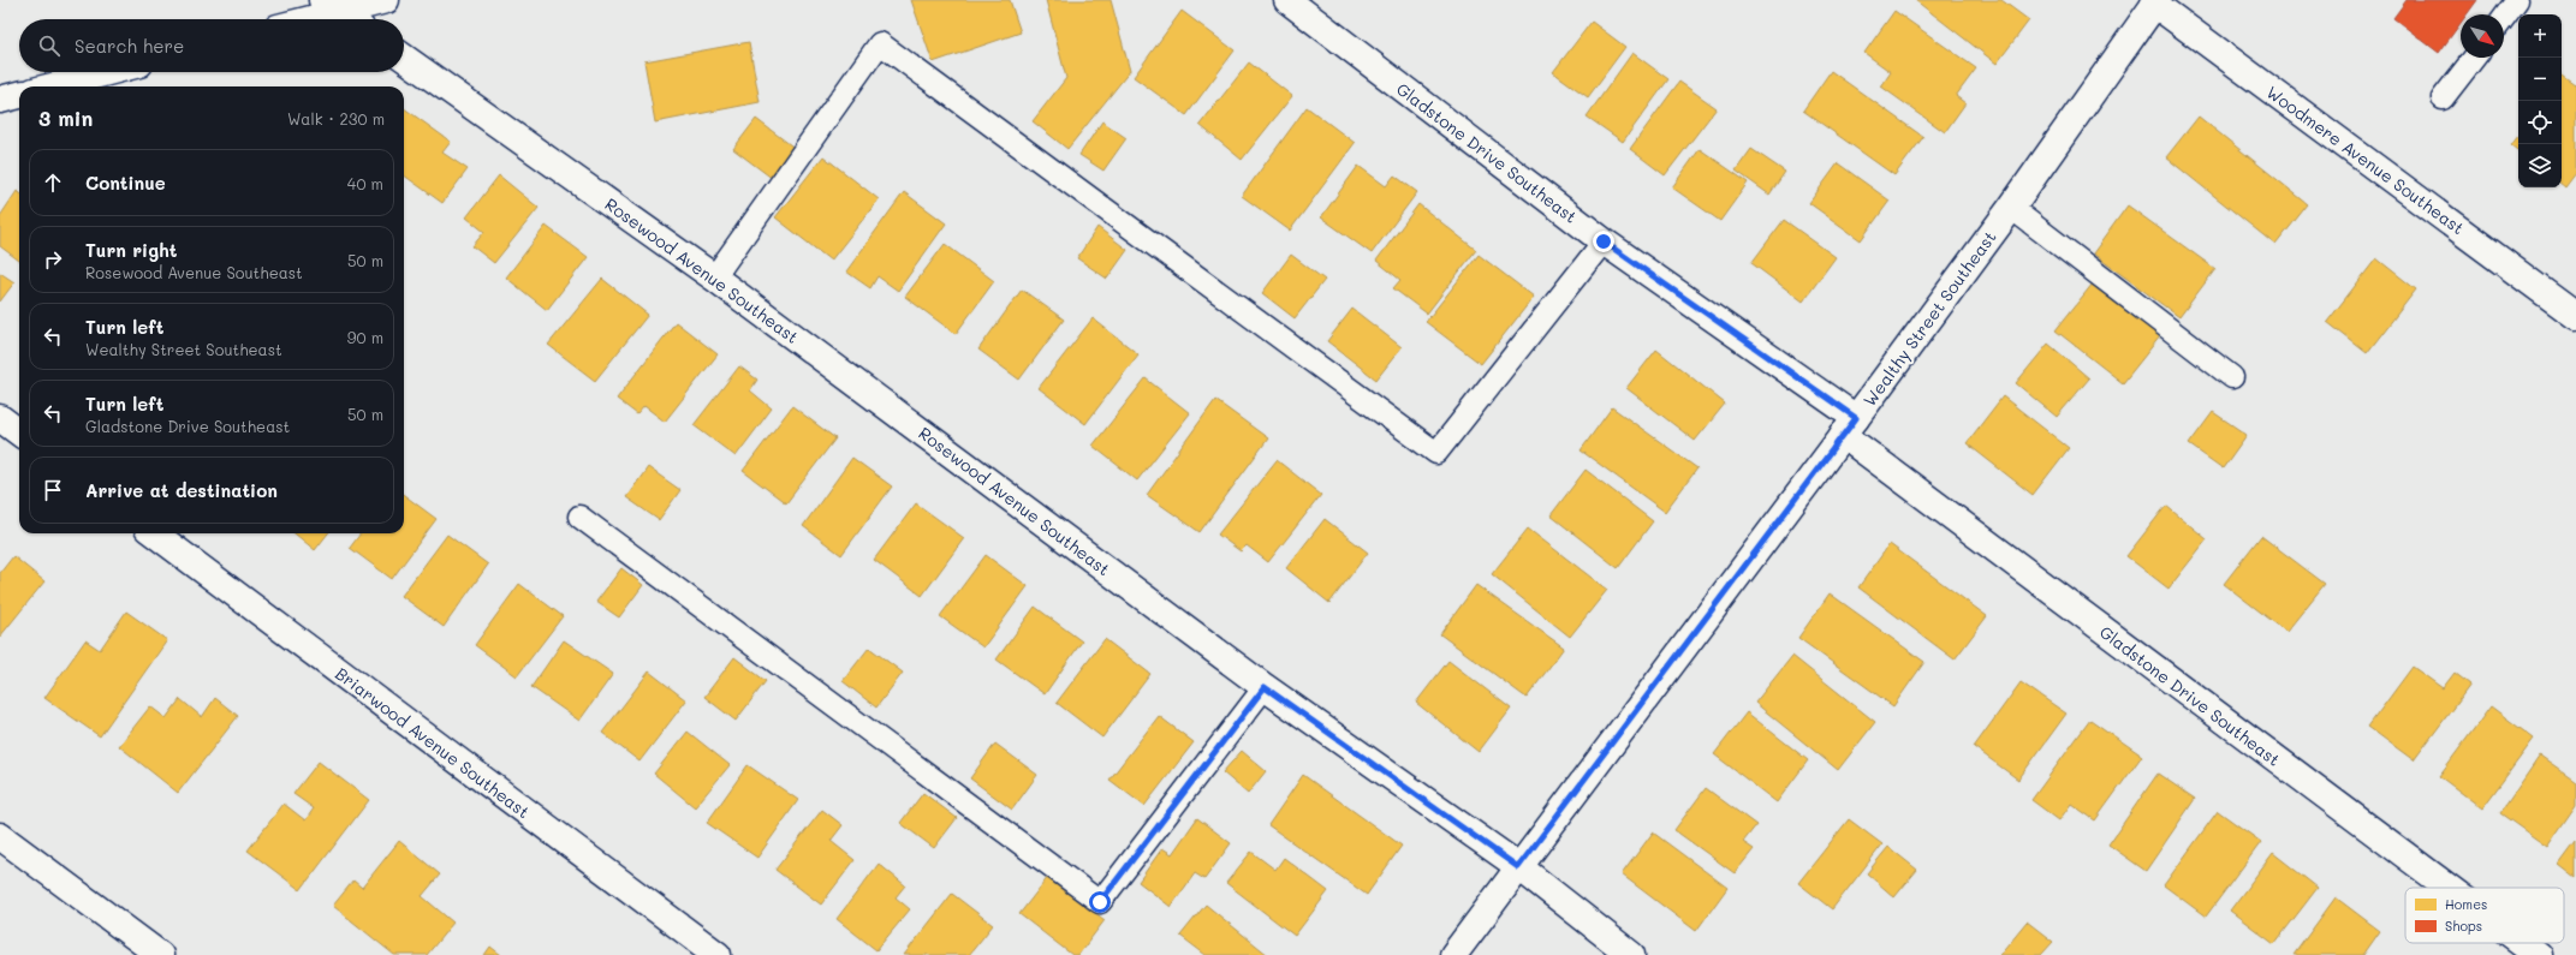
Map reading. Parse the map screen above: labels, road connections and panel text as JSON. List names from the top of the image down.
{
  "streets": {
    "street": [
      "Gladstone Drive Southeast",
      "Woodmere Avenue Southeast",
      "Rosewood Avenue Southeast",
      "Wealthy Street Southeast",
      "Briarwood Avenue Southeast"
    ]
  },
  "crossings": [
    ["Gladstone Drive Southeast", "Wealthy Street Southeast"],
    ["Woodmere Avenue Southeast", "Wealthy Street Southeast"],
    ["Rosewood Avenue Southeast", "Wealthy Street Southeast"]
  ],
  "legend": ["Homes", "Shops"],
  "north": "bottom right",
  "page": {
    "map_buttons": ["+", "−"],
    "search": "Search here",
    "heading": ["3 min", "Walk · 230 m"],
    "list": [
      ["Continue", "40 m"],
      ["Turn right", "Rosewood Avenue Southeast", "50 m"],
      ["Turn left", "Wealthy Street Southeast", "90 m"],
      ["Turn left", "Gladstone Drive Southeast", "50 m"],
      "Arrive at destination"
    ]
  }
}
